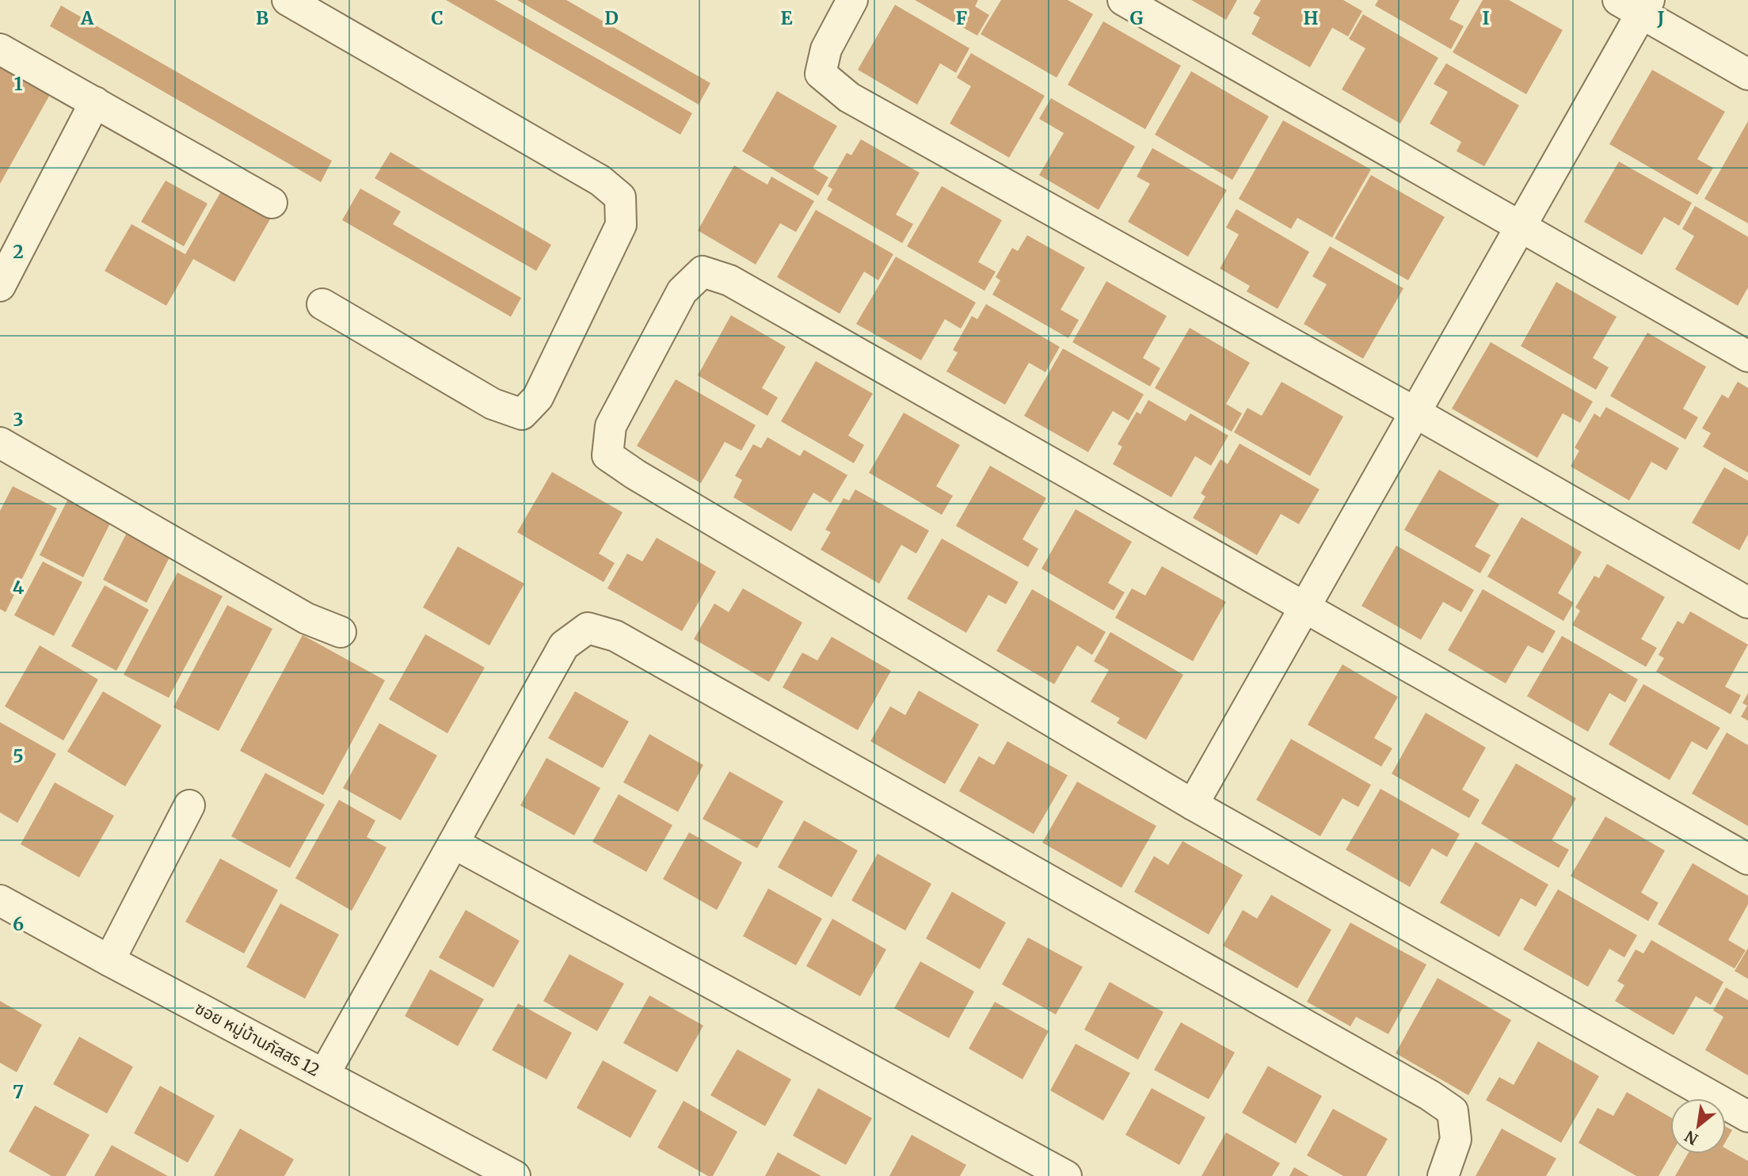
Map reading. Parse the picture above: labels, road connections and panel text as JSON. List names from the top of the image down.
{
  "streets": {
    "street": ["ซอย หมู่บ้านภัสสร 12"]
  },
  "north": "bottom left",
  "grid": {
    "columns": [
      "A",
      "B",
      "C",
      "D",
      "E",
      "F",
      "G",
      "H",
      "I",
      "J"
    ],
    "rows": [
      "1",
      "2",
      "3",
      "4",
      "5",
      "6",
      "7"
    ]
  }
}
